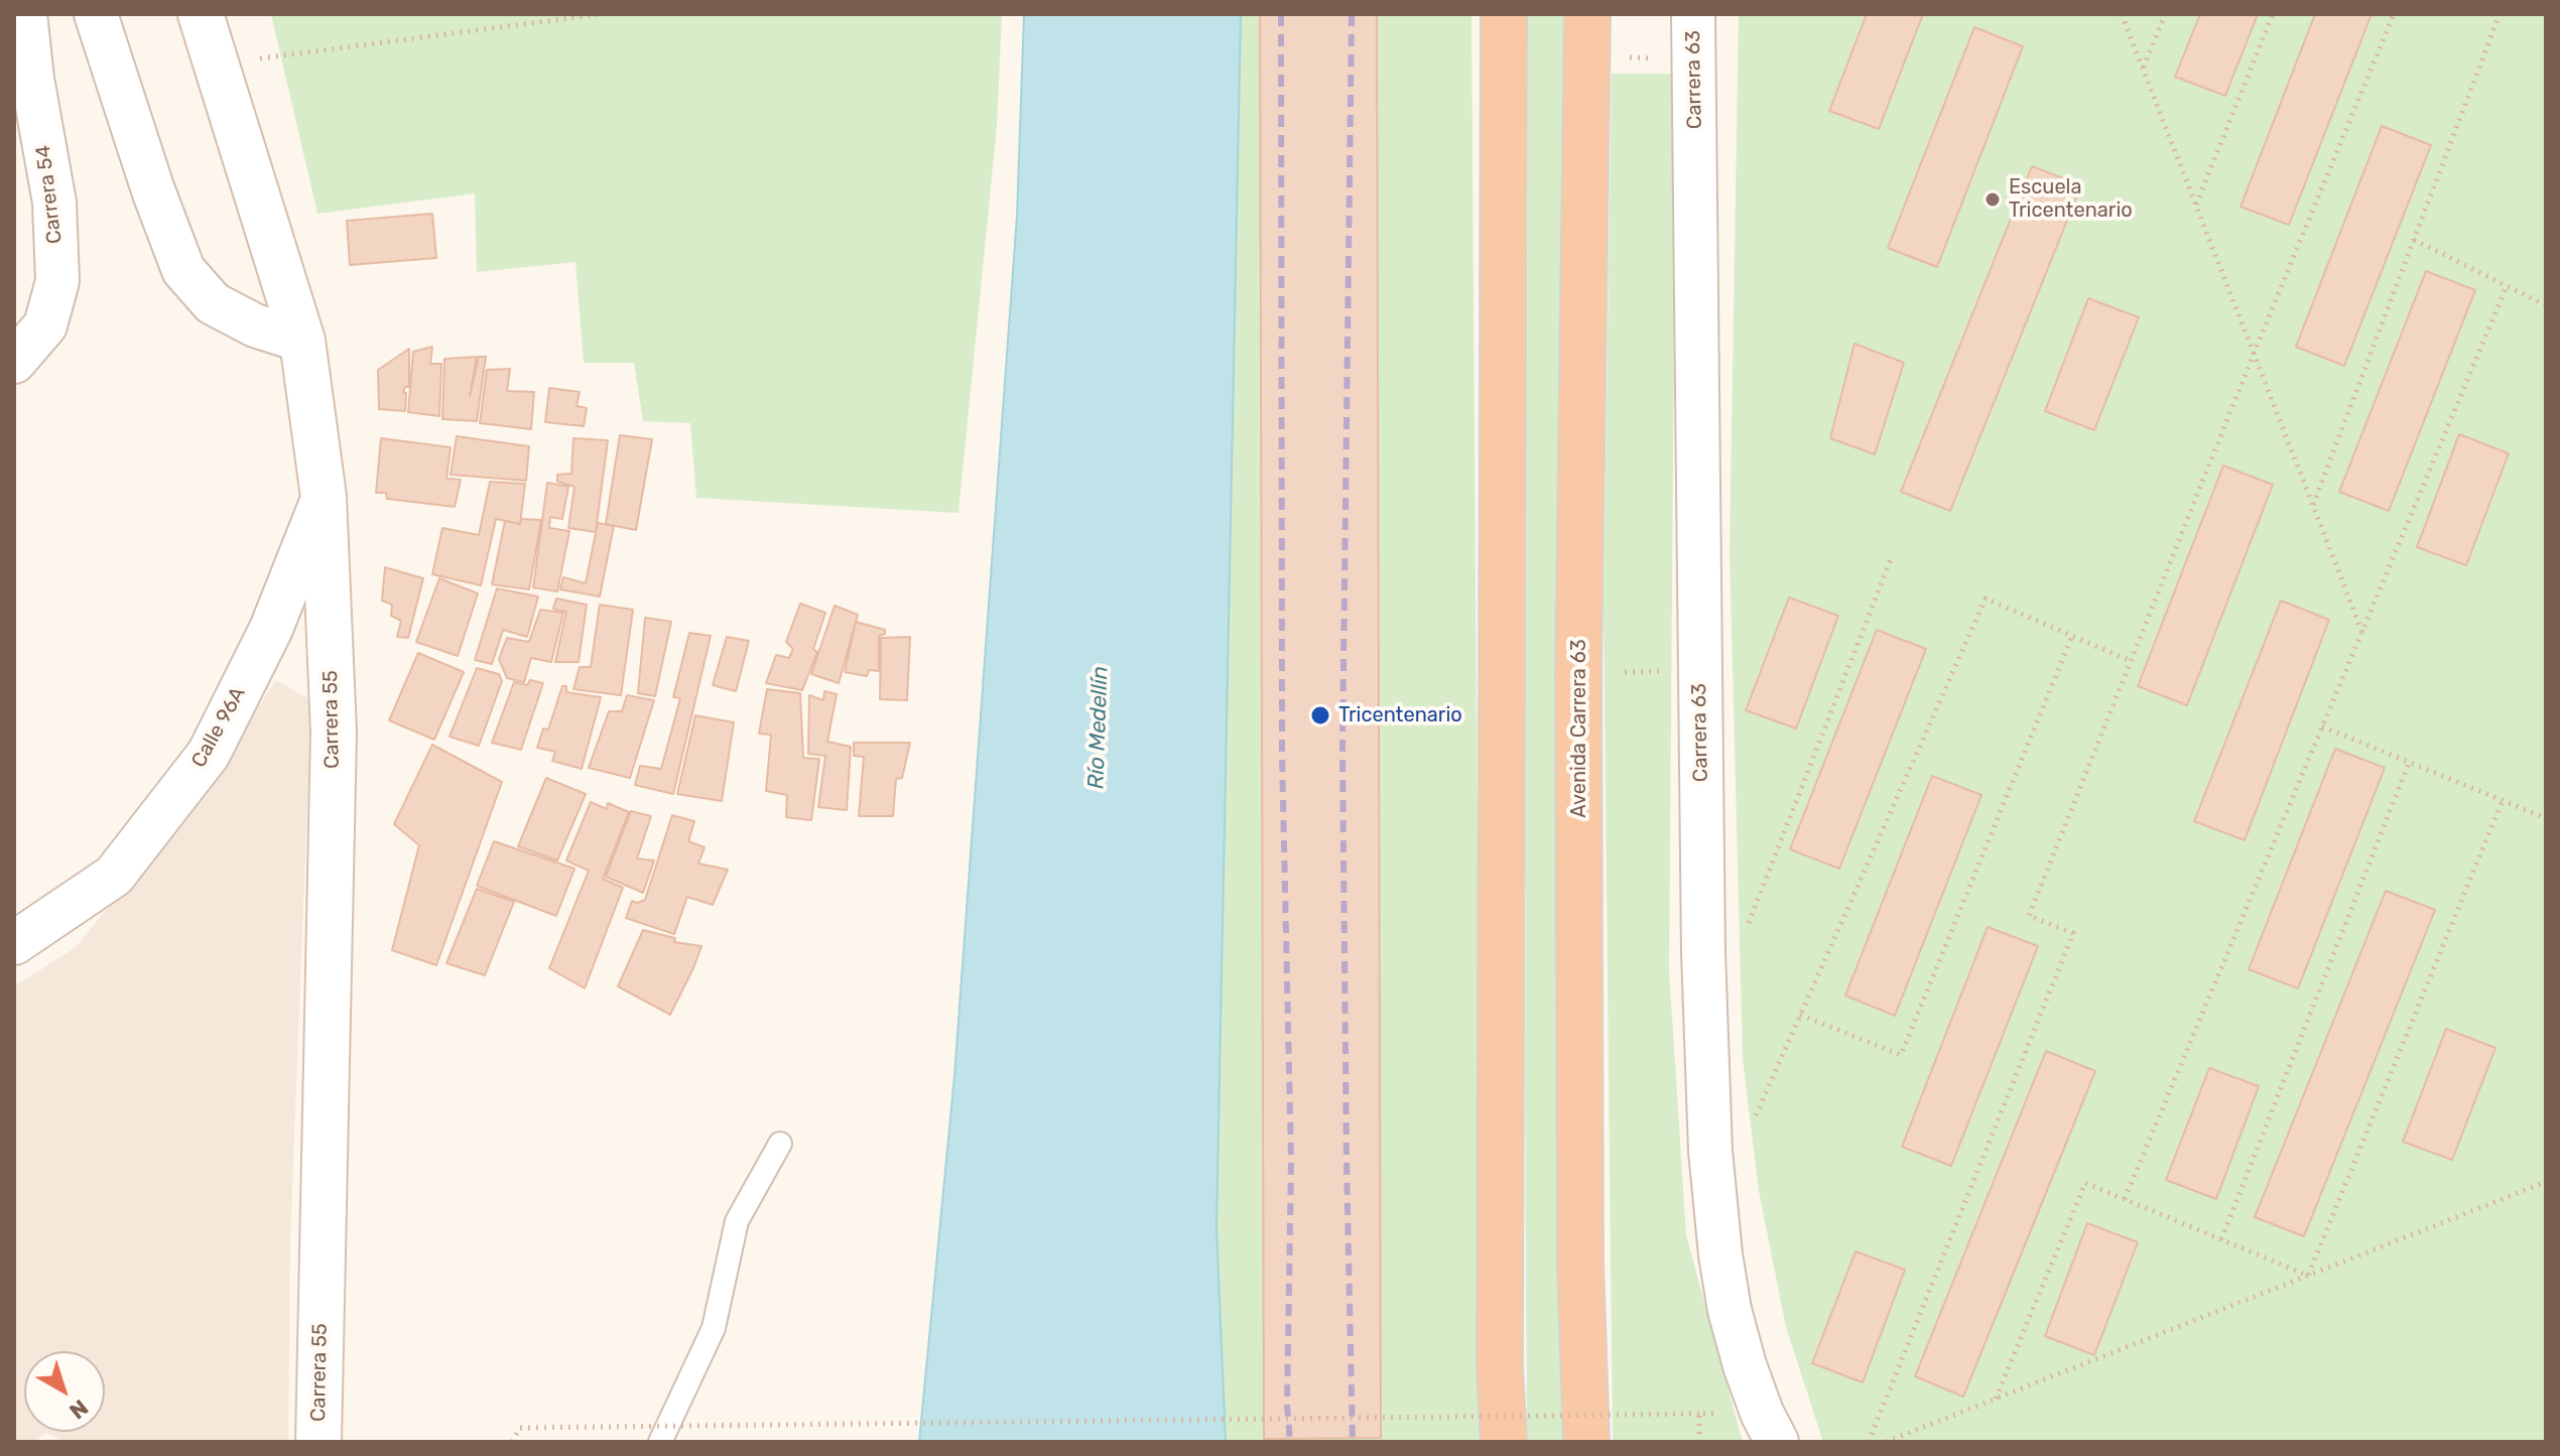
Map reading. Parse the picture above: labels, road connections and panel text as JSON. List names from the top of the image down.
{
  "streets": {
    "highway": ["Avenida Carrera 63"],
    "main road": ["Carrera 55"],
    "street": ["Carrera 63", "Carrera 54", "Calle 96A"]
  },
  "crossings": [
    ["Carrera 55", "Calle 96A"]
  ],
  "water": ["Río Medellín"],
  "places": ["Escuela Tricentenario", "Tricentenario"],
  "north": "bottom right"
}
